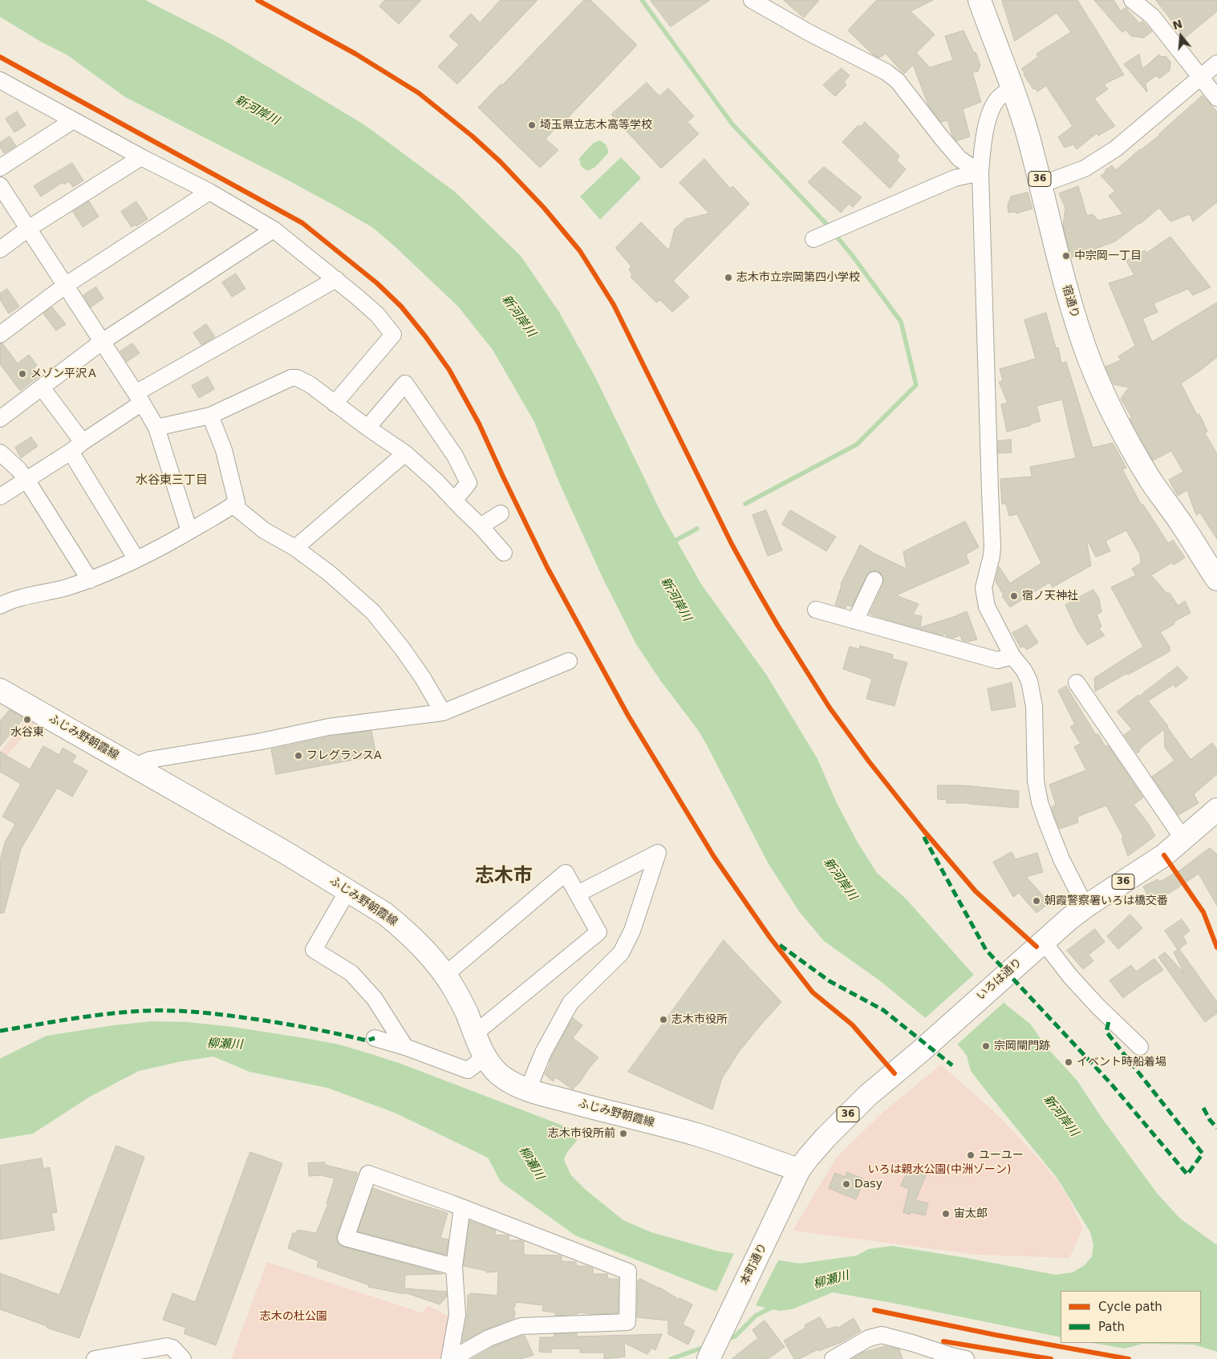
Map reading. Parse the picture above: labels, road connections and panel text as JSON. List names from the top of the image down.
{
  "streets": {
    "main road": [
      "36",
      "宿通り",
      "ふじみ野朝霞線",
      "いろは通り",
      "本町通り"
    ]
  },
  "crossings": [
    ["ふじみ野朝霞線", "いろは通り"],
    ["ふじみ野朝霞線", "本町通り"],
    ["いろは通り", "本町通り"]
  ],
  "districts": ["水谷東三丁目", "志木市"],
  "water": ["新河岸川", "柳瀬川"],
  "parks": ["いろは親水公園(中洲ゾーン)", "志木の杜公園"],
  "places": [
    "埼玉県立志木高等学校",
    "中宗岡一丁目",
    "志木市立宗岡第四小学校",
    "メゾン平沢Ａ",
    "宿ノ天神社",
    "水谷東",
    "フレグランスA",
    "朝霞警察署いろは橋交番",
    "志木市役所",
    "宗岡閘門跡",
    "イベント時船着場",
    "志木市役所前",
    "ユーユー",
    "Dasy",
    "宙太郎"
  ],
  "legend": ["Cycle path", "Path"],
  "north": "top"
}
